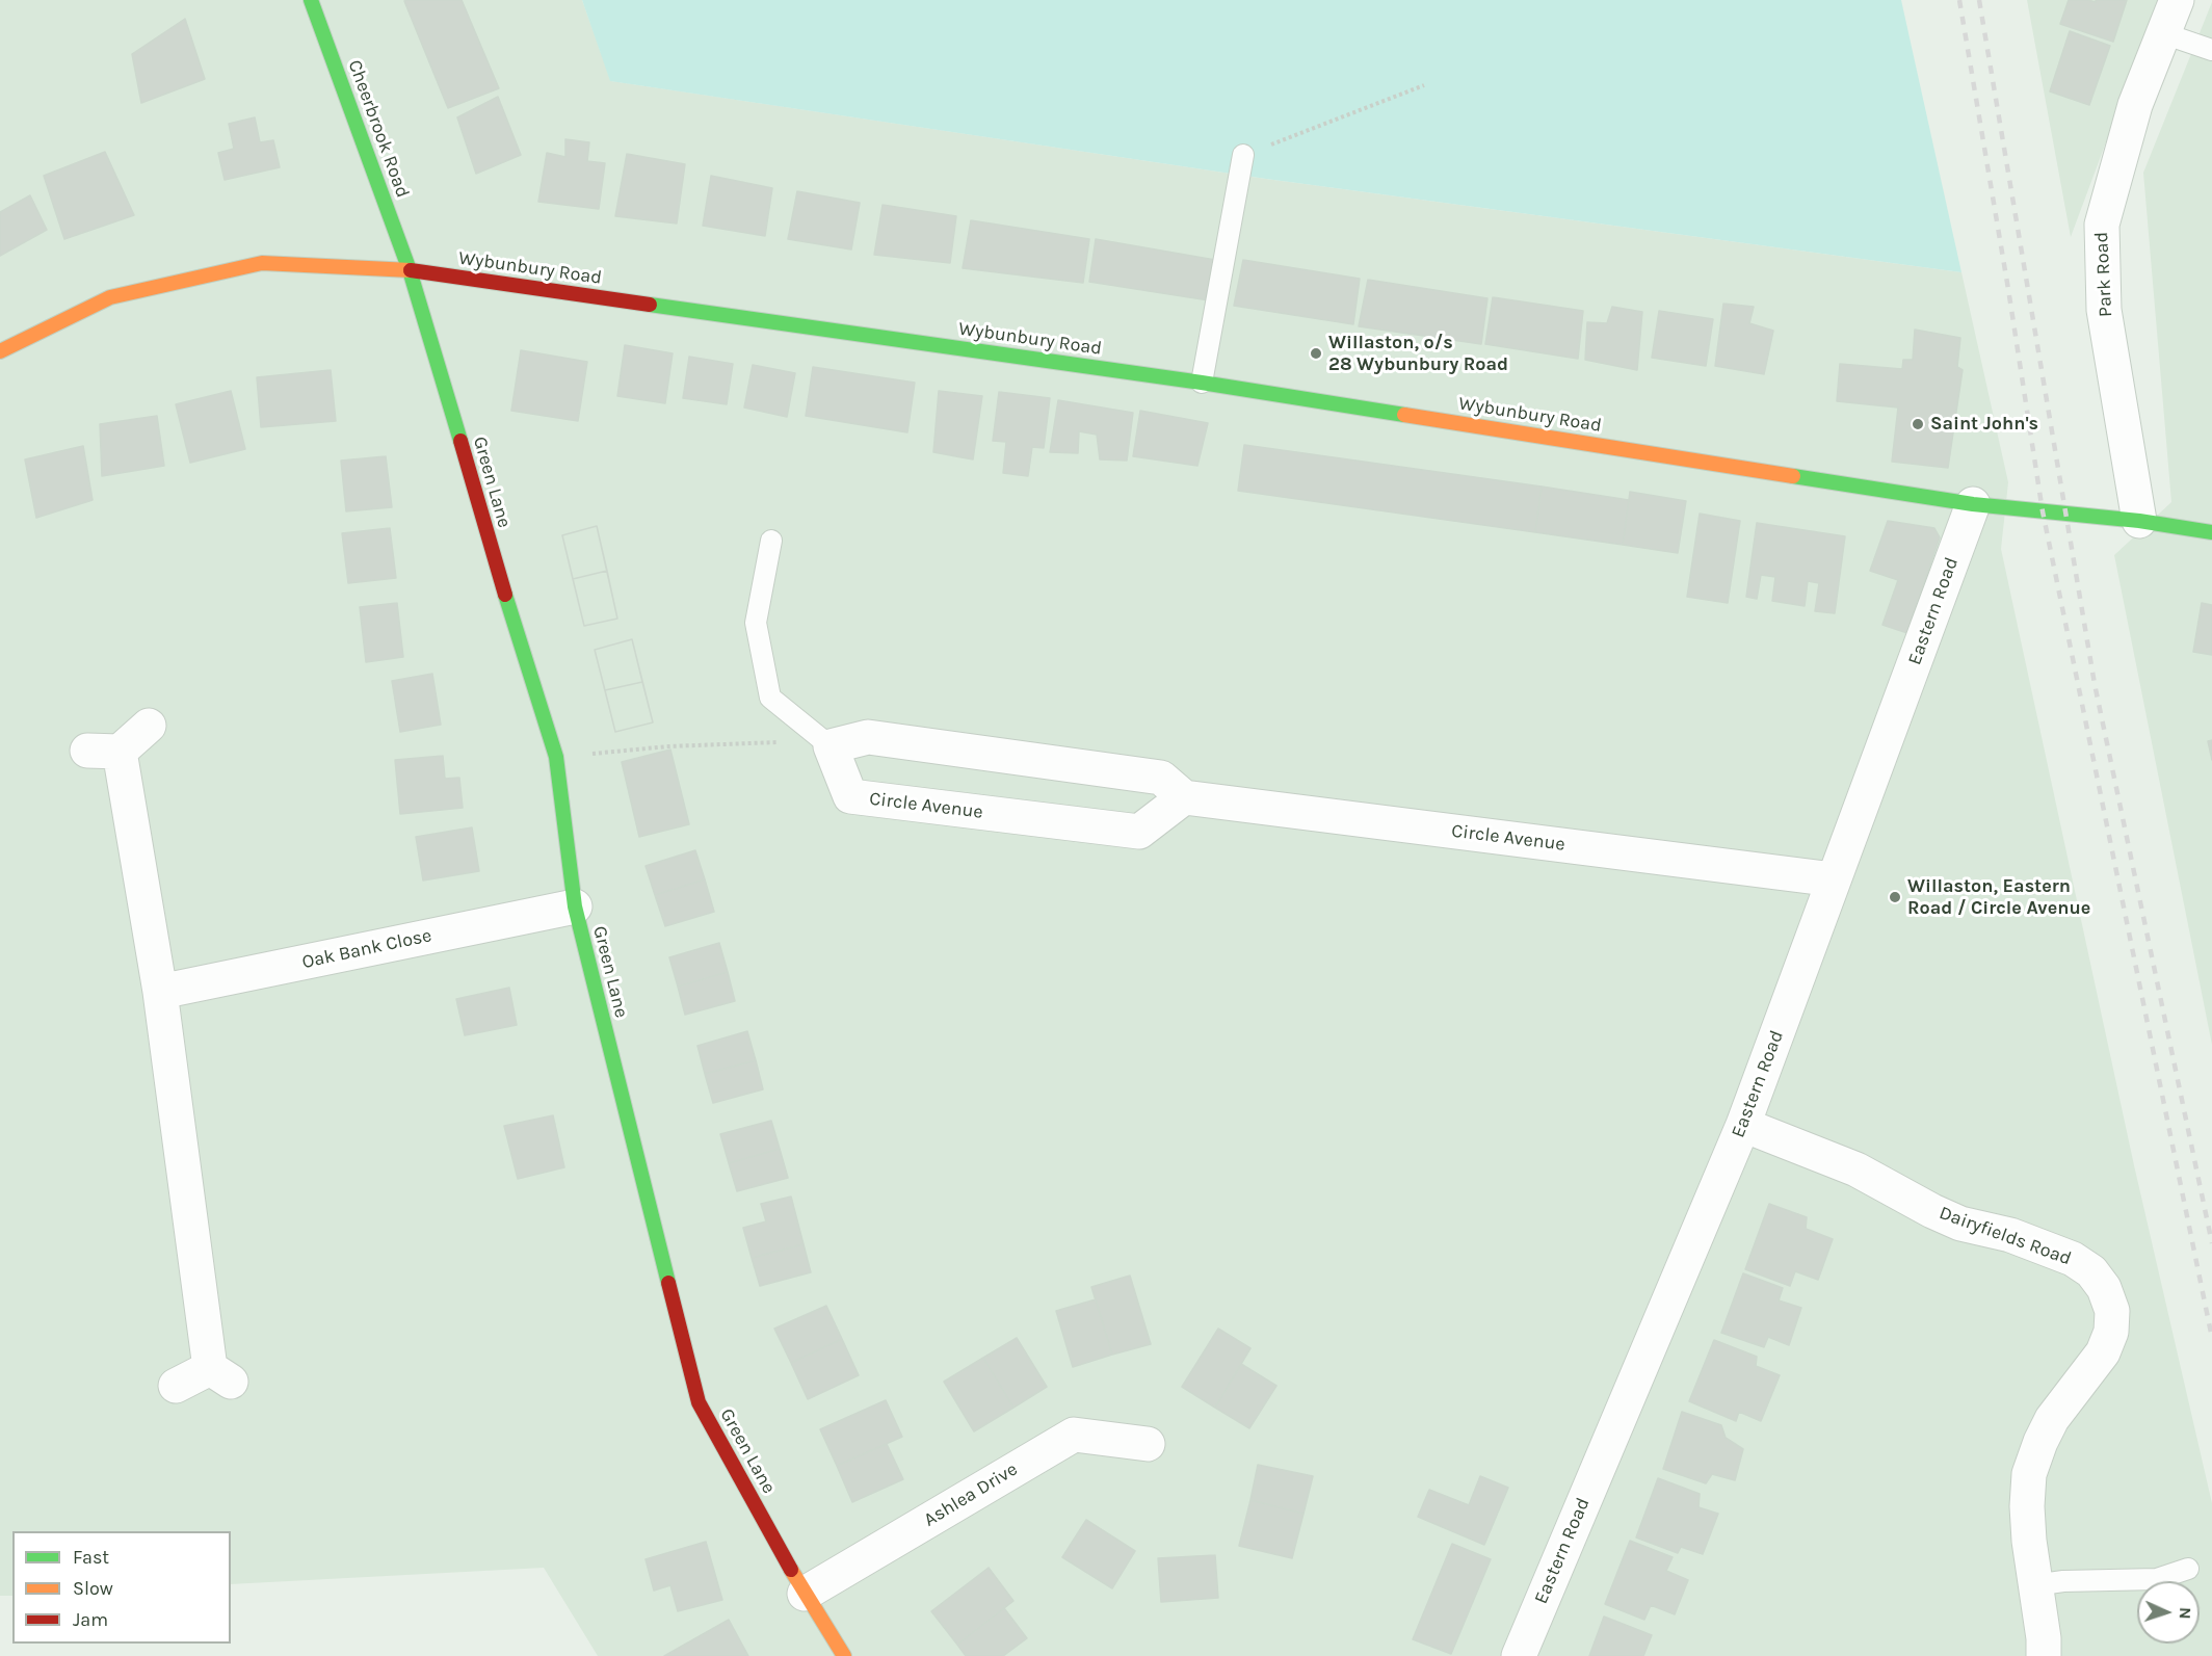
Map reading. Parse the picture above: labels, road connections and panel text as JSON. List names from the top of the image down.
{
  "streets": {
    "street": [
      "Cheerbrook Road",
      "Wybunbury Road",
      "Park Road",
      "Green Lane",
      "Eastern Road",
      "Circle Avenue",
      "Oak Bank Close",
      "Dairyfields Road",
      "Ashlea Drive"
    ]
  },
  "crossings": [
    ["Cheerbrook Road", "Wybunbury Road"],
    ["Cheerbrook Road", "Green Lane"],
    ["Wybunbury Road", "Park Road"],
    ["Wybunbury Road", "Green Lane"],
    ["Wybunbury Road", "Eastern Road"],
    ["Green Lane", "Oak Bank Close"],
    ["Green Lane", "Ashlea Drive"],
    ["Eastern Road", "Circle Avenue"],
    ["Eastern Road", "Dairyfields Road"]
  ],
  "places": ["Willaston, o/s 28 Wybunbury Road", "Saint John's", "Willaston, Eastern Road / Circle Avenue"],
  "legend": ["Fast", "Slow", "Jam"],
  "north": "right"
}
